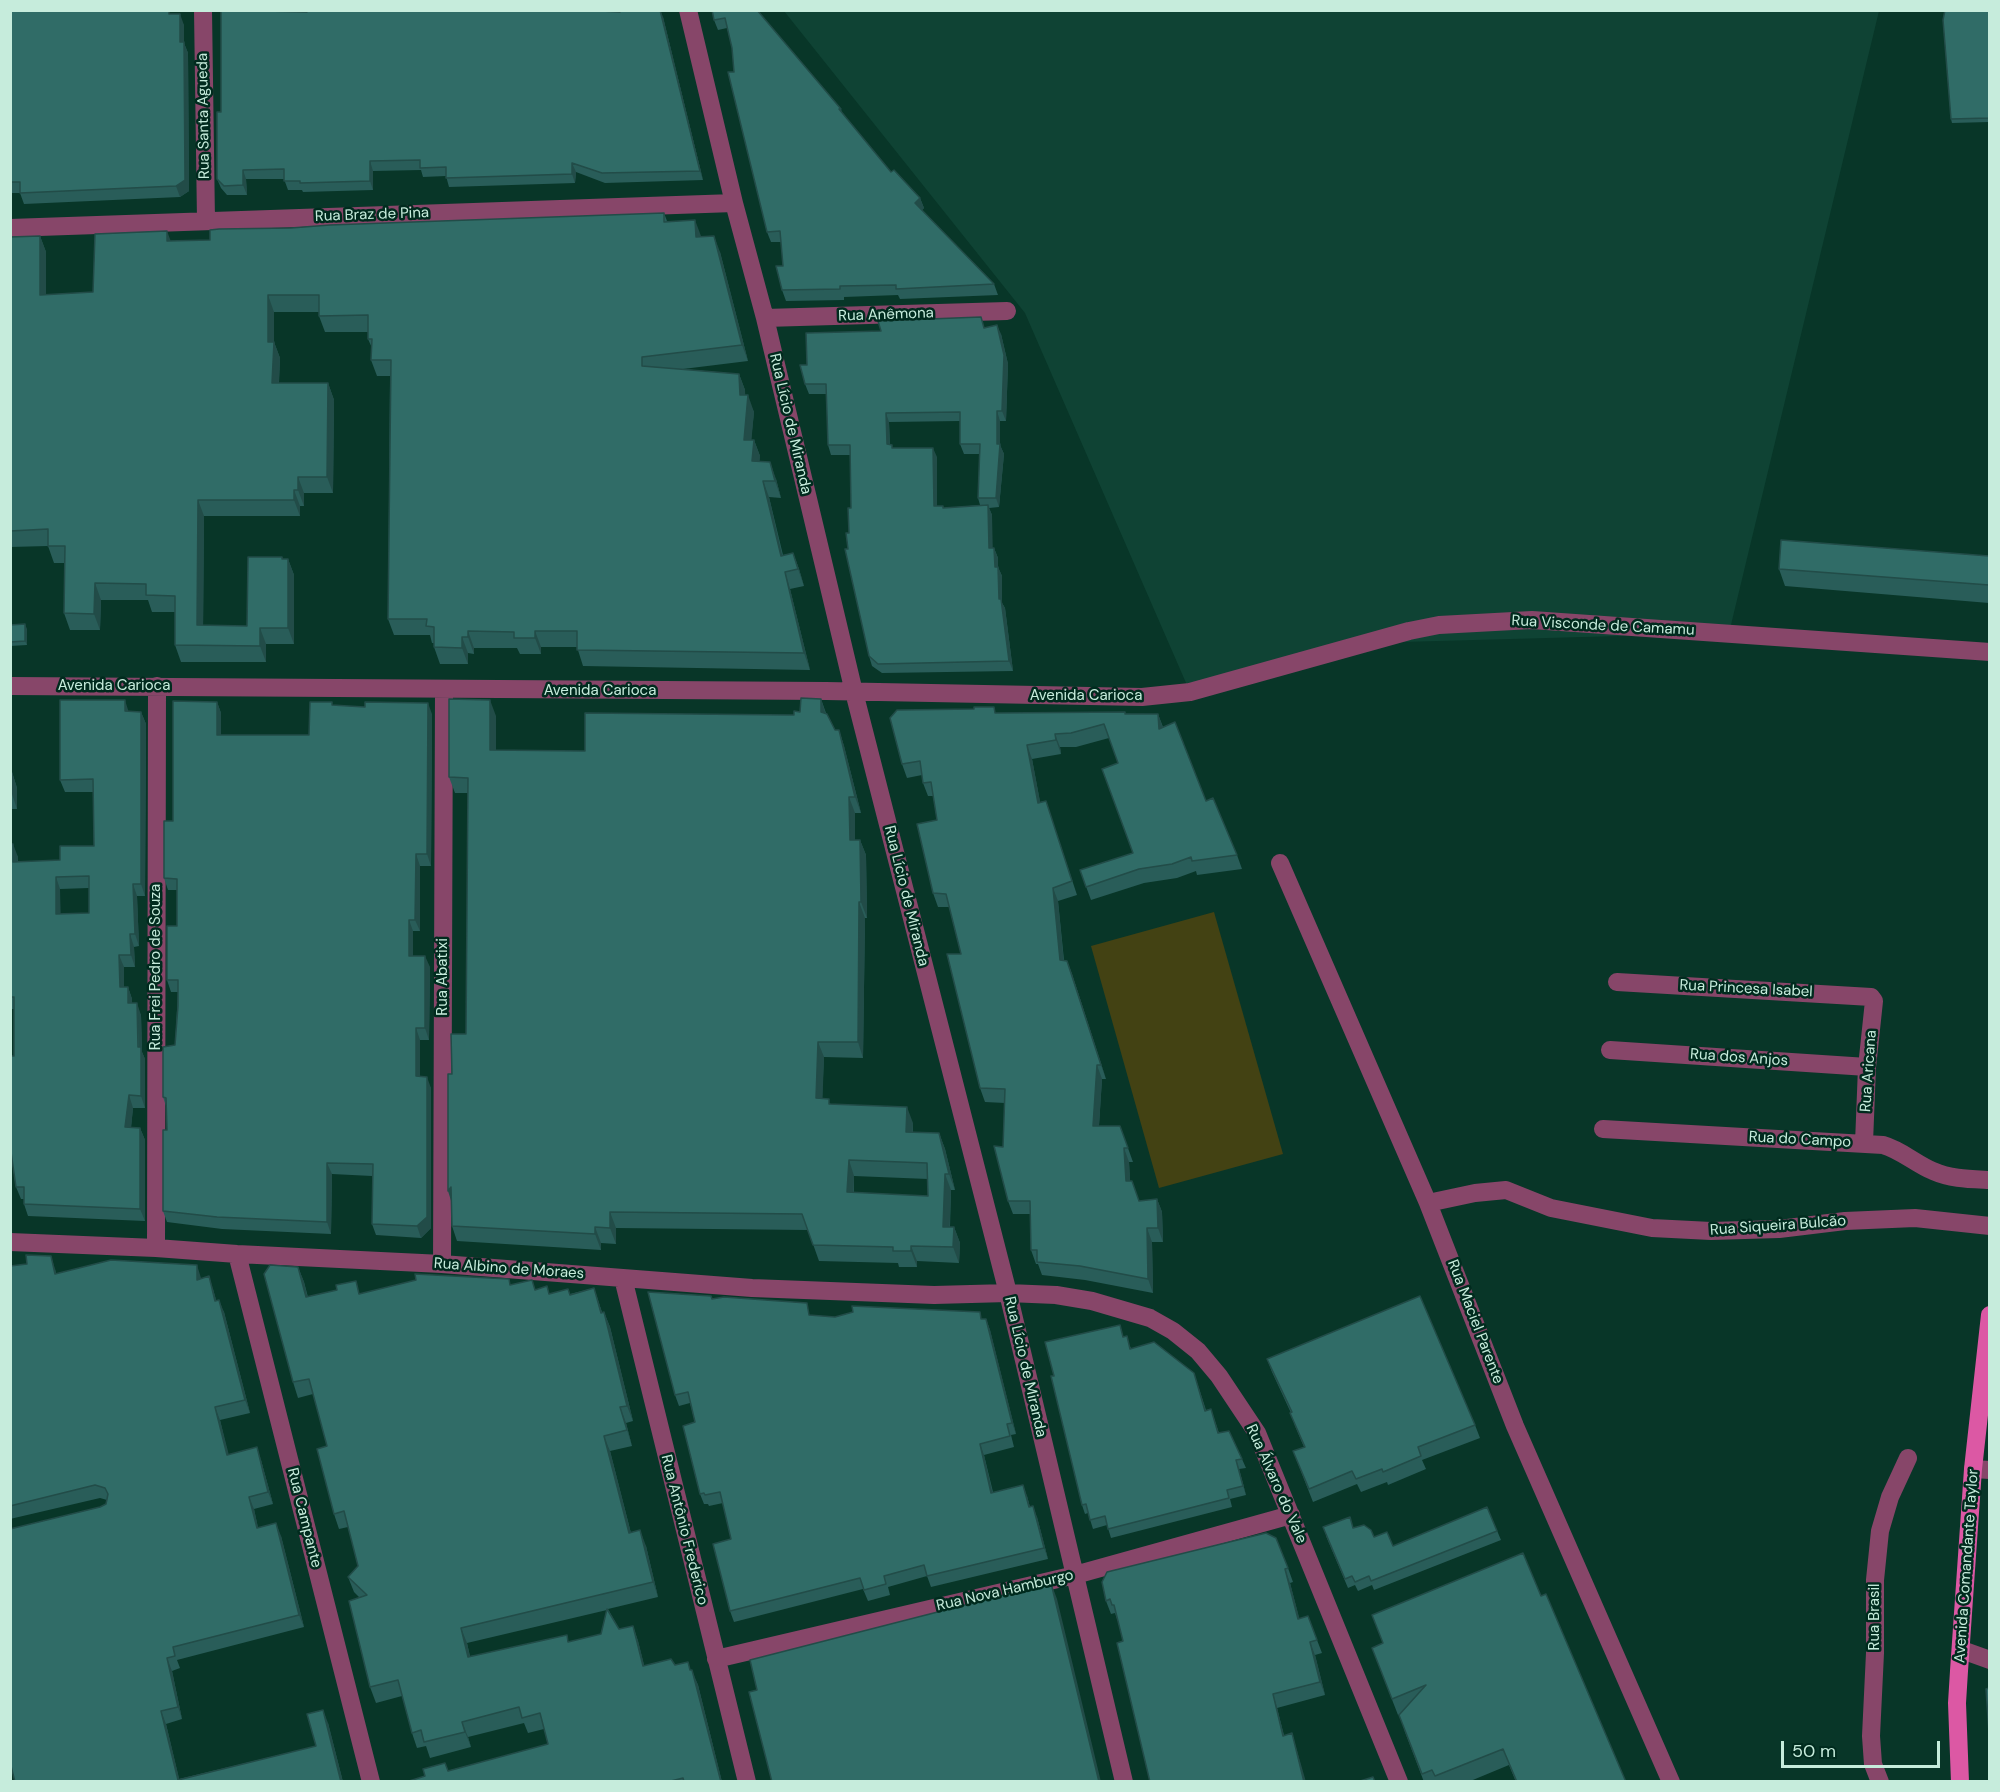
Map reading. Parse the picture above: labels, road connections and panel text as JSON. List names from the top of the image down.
{
  "streets": {
    "main road": ["Avenida Comandante Taylor"],
    "street": [
      "Rua Santa Agueda",
      "Rua Braz de Pina",
      "Rua Anêmona",
      "Rua Lício de Miranda",
      "Rua Visconde de Camamu",
      "Avenida Carioca",
      "Rua Frei Pedro de Souza",
      "Rua Abatixi",
      "Rua Princesa Isabel",
      "Rua dos Anjos",
      "Rua Aricana",
      "Rua do Campo",
      "Rua Siqueira Bulcão",
      "Rua Albino de Moraes",
      "Rua Maciel Parente",
      "Rua Álvaro do Vale",
      "Rua Campante",
      "Rua Antônio Frederico",
      "Rua Nova Hamburgo",
      "Rua Brasil"
    ]
  },
  "crossings": [
    ["Rua Santa Agueda", "Rua Braz de Pina"],
    ["Rua Braz de Pina", "Rua Lício de Miranda"],
    ["Rua Anêmona", "Rua Lício de Miranda"],
    ["Rua Lício de Miranda", "Avenida Carioca"],
    ["Rua Lício de Miranda", "Rua Albino de Moraes"],
    ["Rua Lício de Miranda", "Rua Álvaro do Vale"],
    ["Rua Lício de Miranda", "Rua Nova Hamburgo"],
    ["Rua Visconde de Camamu", "Avenida Carioca"],
    ["Avenida Carioca", "Rua Frei Pedro de Souza"],
    ["Avenida Carioca", "Rua Abatixi"],
    ["Rua Frei Pedro de Souza", "Rua Albino de Moraes"],
    ["Rua Abatixi", "Rua Albino de Moraes"],
    ["Rua Princesa Isabel", "Rua Aricana"],
    ["Rua dos Anjos", "Rua Aricana"],
    ["Rua Aricana", "Rua do Campo"],
    ["Rua Siqueira Bulcão", "Rua Maciel Parente"],
    ["Rua Albino de Moraes", "Rua Álvaro do Vale"],
    ["Rua Albino de Moraes", "Rua Campante"],
    ["Rua Albino de Moraes", "Rua Antônio Frederico"],
    ["Rua Álvaro do Vale", "Rua Nova Hamburgo"],
    ["Rua Antônio Frederico", "Rua Nova Hamburgo"]
  ],
  "scale_bar": "50 m"
}
